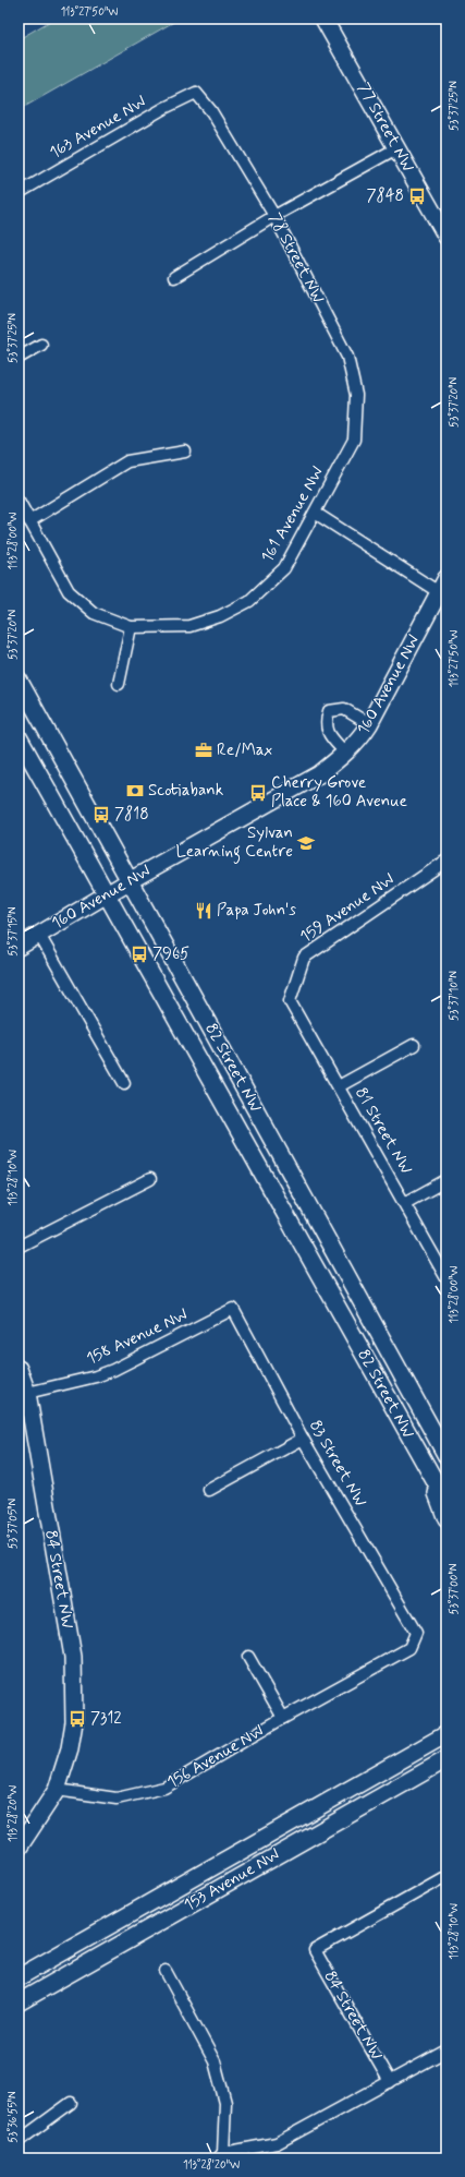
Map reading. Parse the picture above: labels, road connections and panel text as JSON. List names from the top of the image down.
{
  "streets": {
    "main road": [
      "77 Street NW",
      "160 Avenue NW",
      "82 Street NW",
      "84 Street NW",
      "153 Avenue NW"
    ],
    "street": [
      "163 Avenue NW",
      "78 Street NW",
      "161 Avenue NW",
      "159 Avenue NW",
      "81 Street NW",
      "158 Avenue NW",
      "83 Street NW",
      "156 Avenue NW"
    ]
  },
  "crossings": [
    ["163 Avenue NW", "78 Street NW"],
    ["78 Street NW", "161 Avenue NW"],
    ["160 Avenue NW", "82 Street NW"],
    ["159 Avenue NW", "81 Street NW"],
    ["158 Avenue NW", "83 Street NW"],
    ["158 Avenue NW", "84 Street NW"],
    ["83 Street NW", "156 Avenue NW"],
    ["84 Street NW", "156 Avenue NW"]
  ],
  "places": {
    "bus stop": [
      "7848",
      "Cherry Grove Place & 160 Avenue",
      "7818",
      "7965",
      "7312"
    ],
    "office": ["Re/Max"],
    "bank": ["Scotiabank"],
    "school or university": ["Sylvan Learning Centre"],
    "restaurant": ["Papa John's"]
  },
  "coordinates": [
    "113°27'50\"W",
    "53°37'25\"N",
    "53°37'20\"N",
    "113°28'00\"W",
    "53°37'15\"N",
    "53°37'10\"N",
    "113°28'10\"W",
    "53°37'05\"N",
    "53°37'00\"N",
    "113°28'20\"W",
    "53°36'55\"N"
  ]
}
